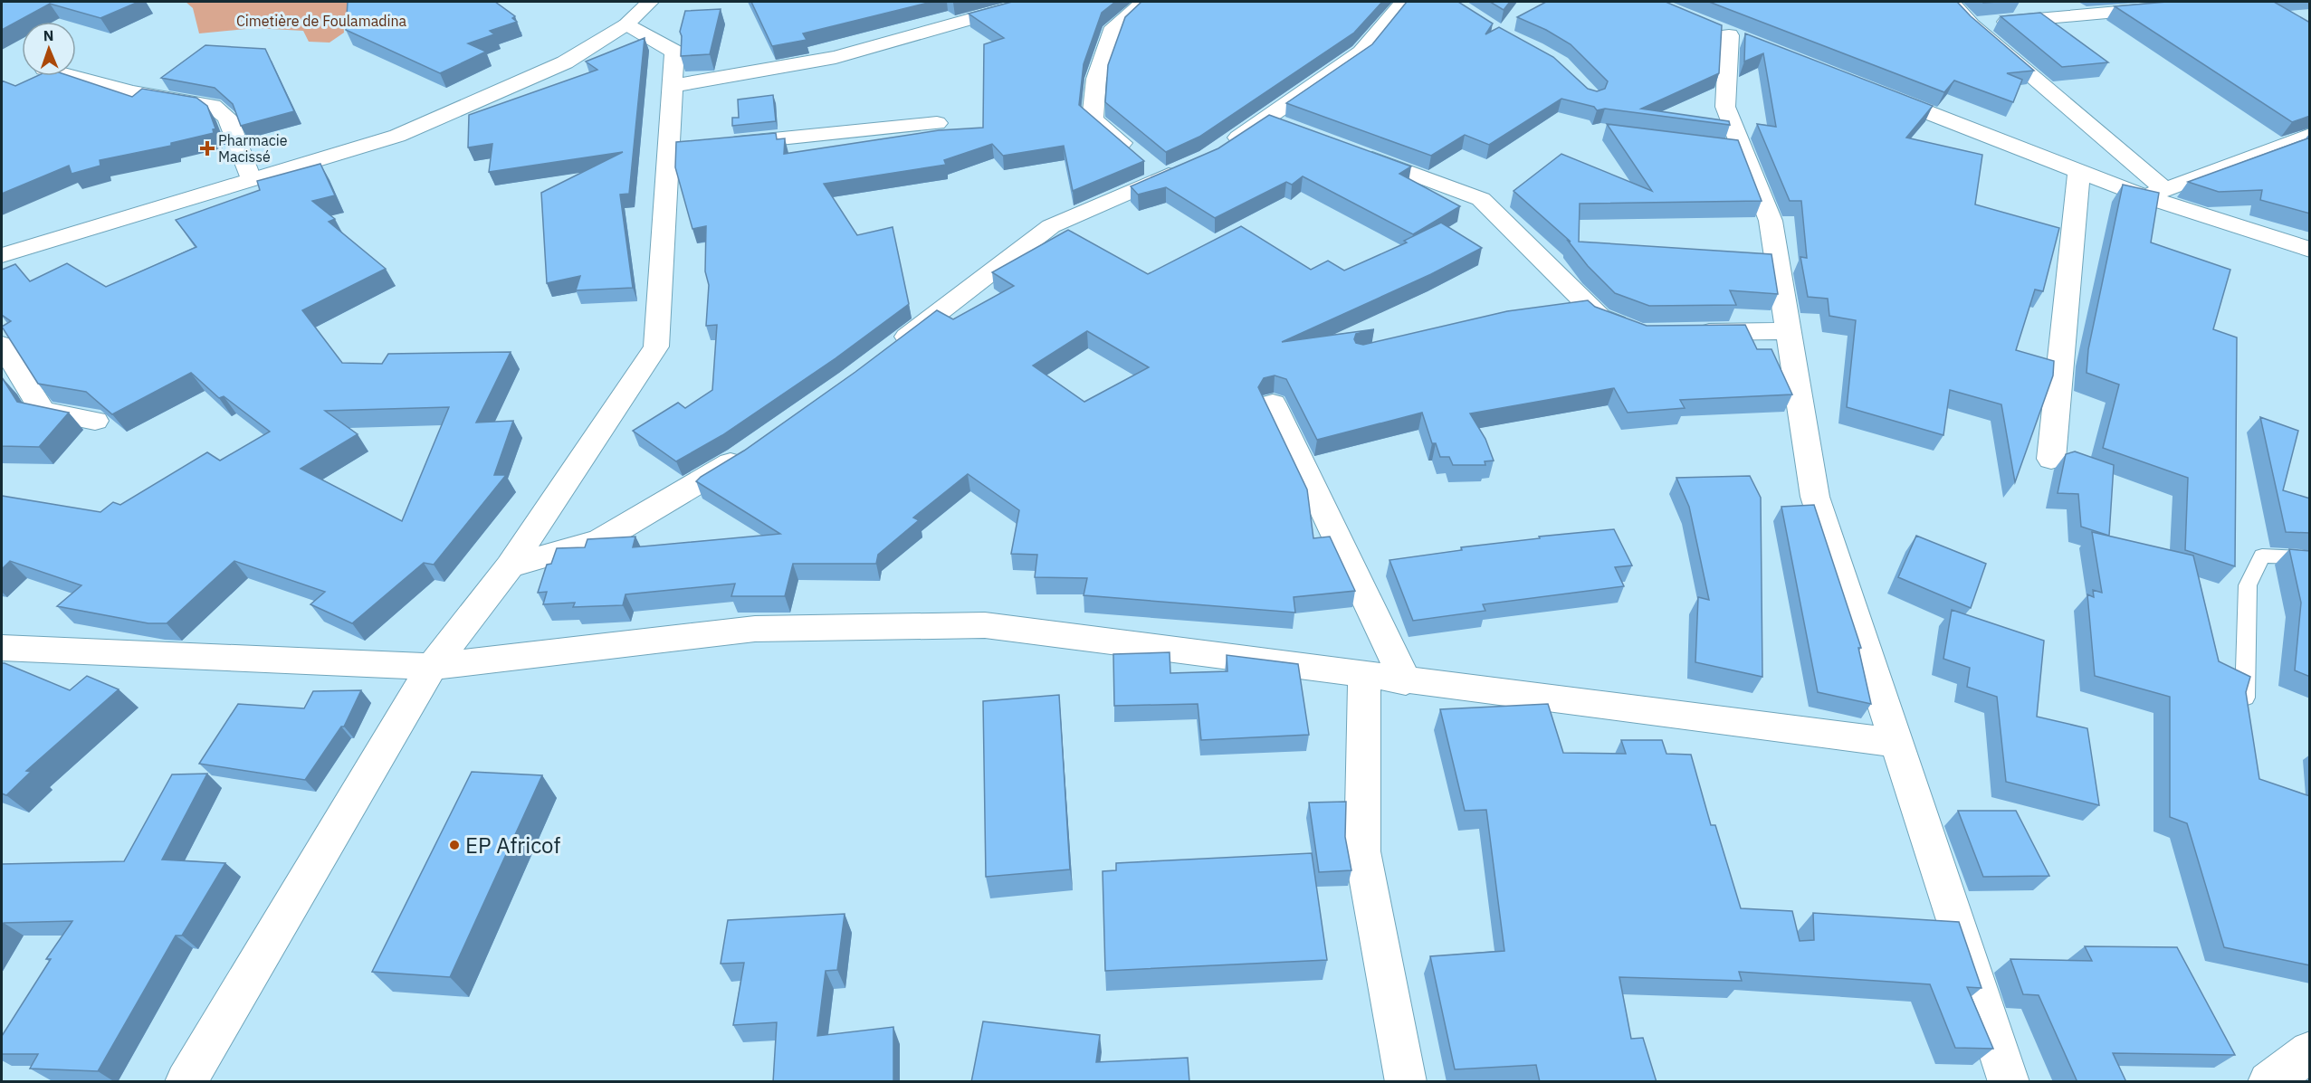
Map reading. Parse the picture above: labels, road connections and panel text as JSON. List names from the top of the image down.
{
  "parks": ["Cimetière de Foulamadina"],
  "places": {
    "health": ["Pharmacie Macissé"],
    "other": ["EP Africof"]
  },
  "north": "top"
}
